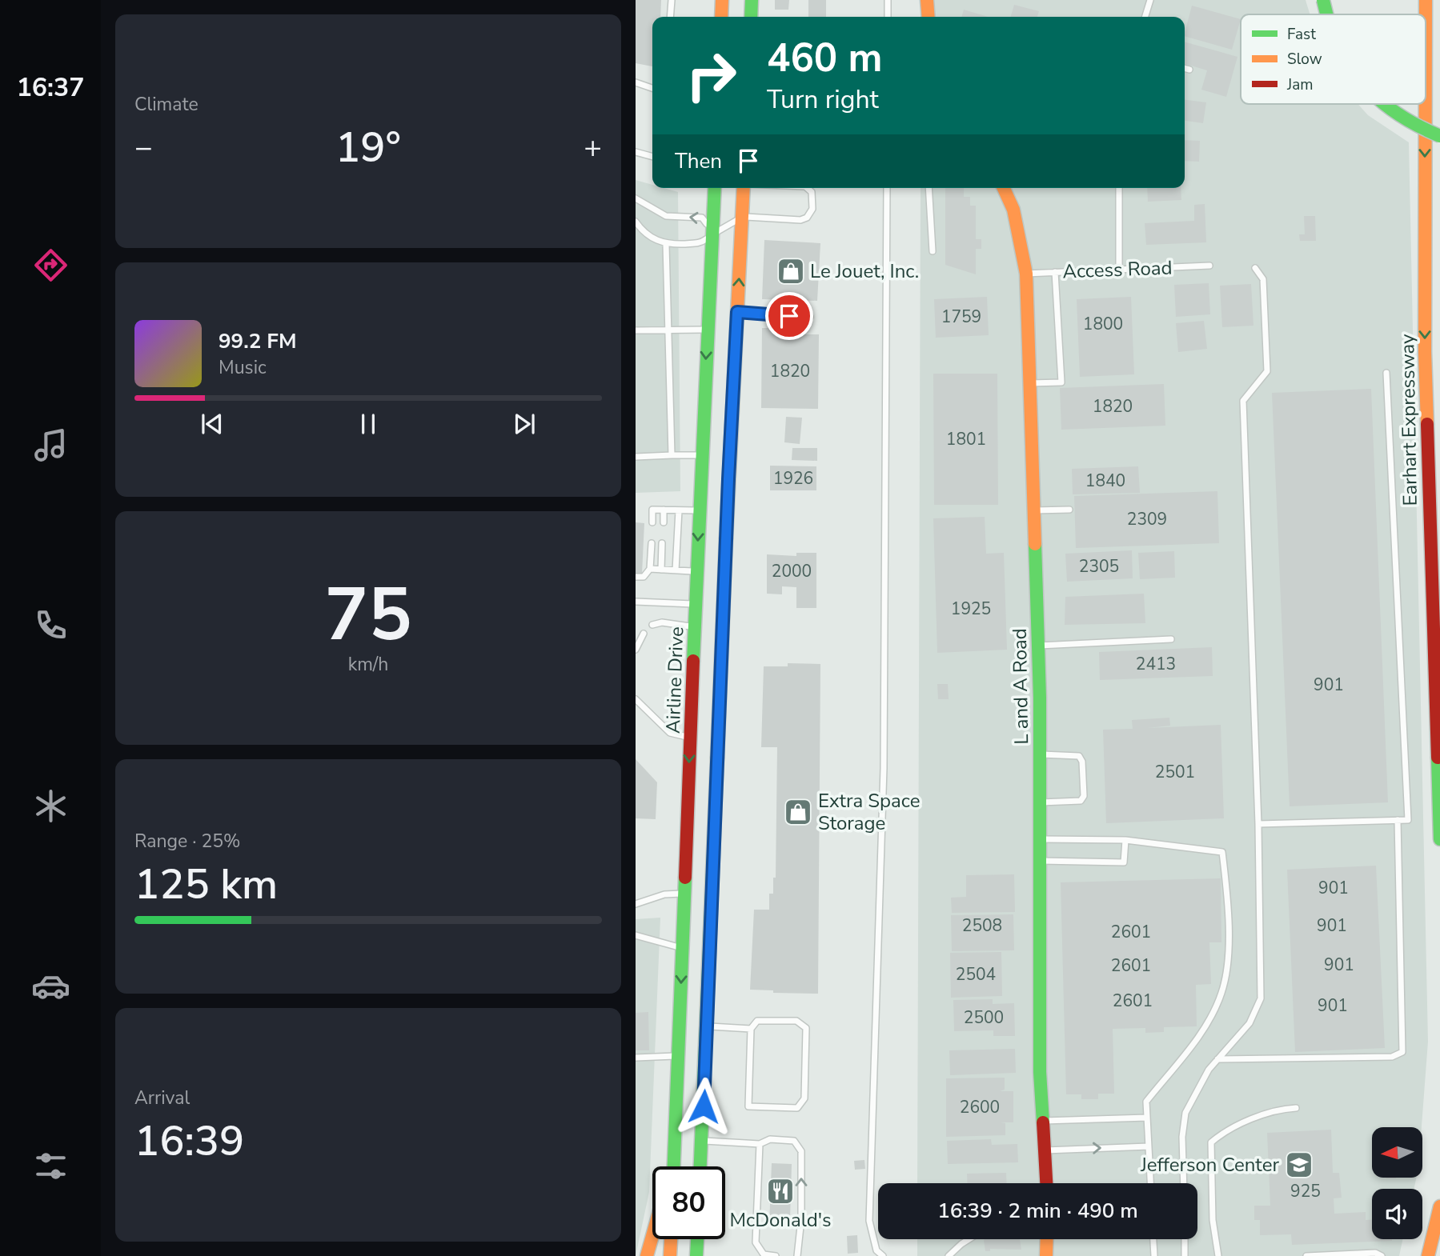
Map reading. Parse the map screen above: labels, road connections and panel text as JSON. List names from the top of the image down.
{
  "streets": {
    "main road": ["Earhart Expressway", "Airline Drive", "L and A Road"],
    "lane": ["Access Road"]
  },
  "crossings": [
    ["Access Road", "L and A Road"]
  ],
  "one_way": ["Earhart Expressway"],
  "places": {
    "shop": ["Le Jouet, Inc.", "Extra Space Storage"],
    "school or university": ["Jefferson Center"],
    "restaurant": ["McDonald's"]
  },
  "house_numbers": [
    "1759",
    "1800",
    "1820",
    "1820",
    "1801",
    "1926",
    "1840",
    "2309",
    "2305",
    "2000",
    "1925",
    "2413",
    "901",
    "2501",
    "901",
    "2508",
    "901",
    "2601",
    "901",
    "2601",
    "2504",
    "2601",
    "901",
    "2500",
    "2600",
    "925"
  ],
  "legend": ["Fast", "Slow", "Jam"],
  "north": "left",
  "page": {
    "tabs": "16:37",
    "tile": [
      "Climate",
      ["75", "km/h"],
      ["Range · 25%", "125 km"],
      ["Arrival", "16:39"]
    ],
    "turn": ["460 m", "Turn right"],
    "heat": ["−", "19°", "+"],
    "then": "Then",
    "song": ["99.2 FM", "Music"],
    "limit": "80",
    "trip": "16:39 · 2 min · 490 m"
  }
}
